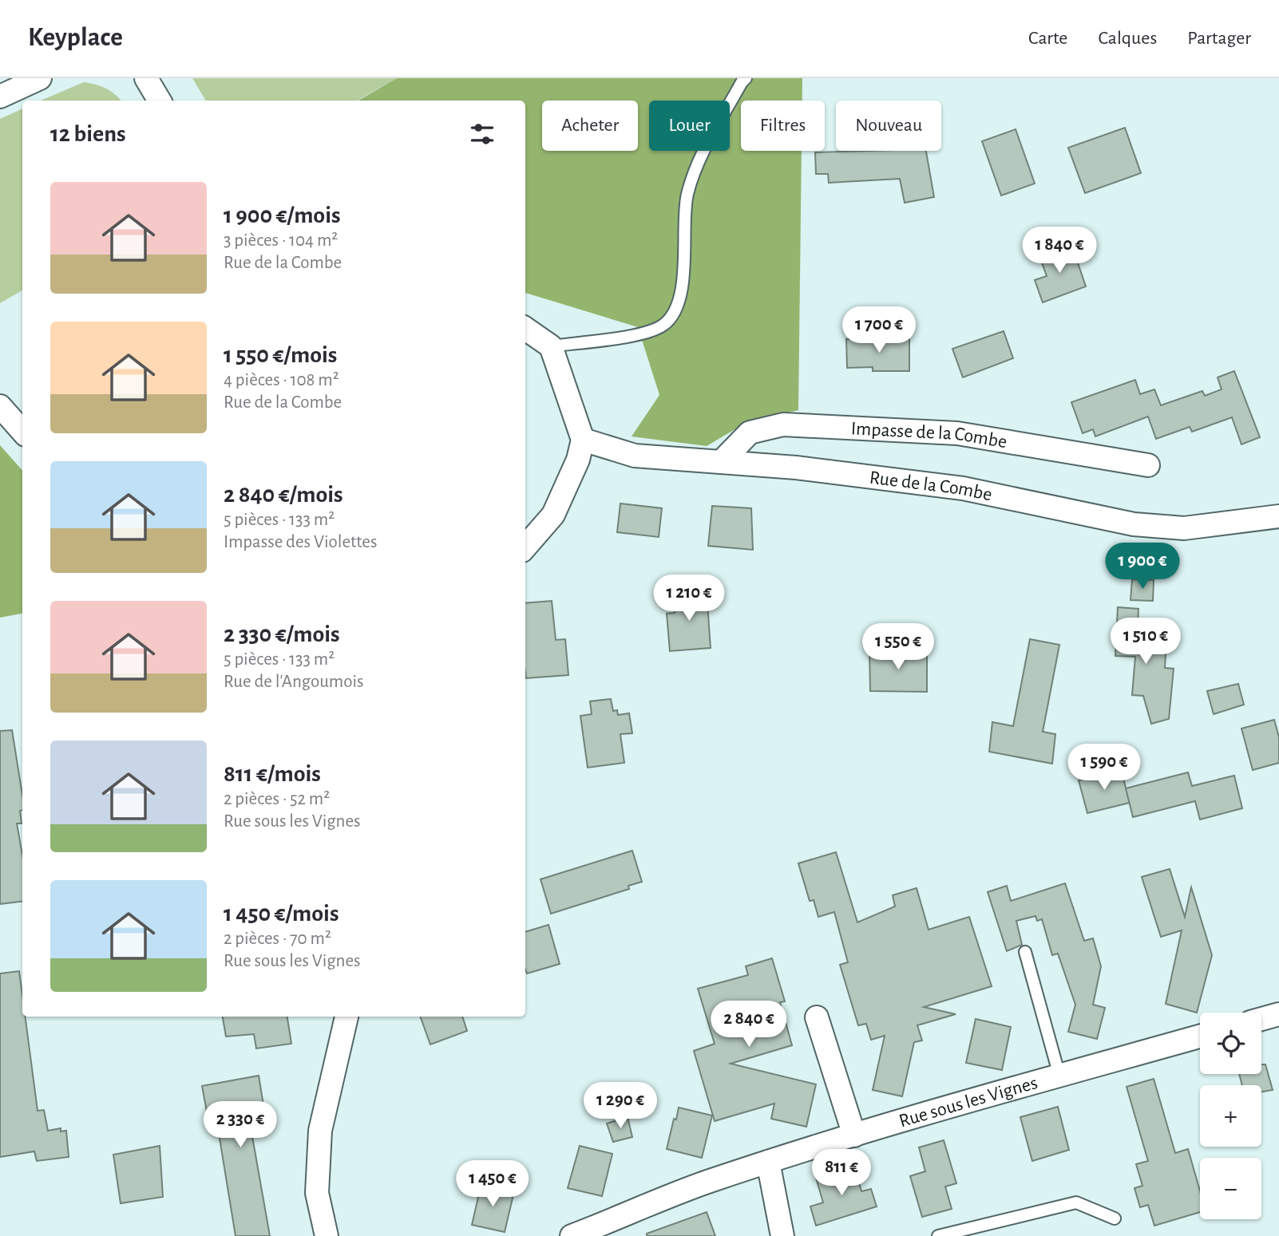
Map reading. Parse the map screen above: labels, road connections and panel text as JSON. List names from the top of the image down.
{
  "streets": {
    "street": ["Impasse de la Combe", "Rue de la Combe", "Rue sous les Vignes"]
  },
  "crossings": [
    ["Impasse de la Combe", "Rue de la Combe"]
  ],
  "page": {
    "header": "Keyplace",
    "nav": ["Carte", "Calques", "Partager"],
    "chip": [
      "Acheter",
      "Louer",
      "Filtres",
      "Nouveau"
    ],
    "heading": "12 biens",
    "list": [
      {
        "name": "1 900 €/mois",
        "note": "3 pièces · 104 m² · Rue de la Combe"
      },
      {
        "name": "1 550 €/mois",
        "note": "4 pièces · 108 m² · Rue de la Combe"
      },
      {
        "name": "2 840 €/mois",
        "note": "5 pièces · 133 m² · Impasse des Violettes"
      },
      {
        "name": "2 330 €/mois",
        "note": "5 pièces · 133 m² · Rue de l'Angoumois"
      },
      {
        "name": "811 €/mois",
        "note": "2 pièces · 52 m² · Rue sous les Vignes"
      },
      {
        "name": "1 450 €/mois",
        "note": "2 pièces · 70 m² · Rue sous les Vignes"
      }
    ],
    "price": [
      "1 840 €",
      "1 700 €",
      "1 900 €",
      "1 210 €",
      "1 510 €",
      "1 550 €",
      "1 590 €",
      "2 840 €",
      "1 290 €",
      "2 330 €",
      "811 €",
      "1 450 €"
    ],
    "map_buttons": ["+", "−"]
  }
}
